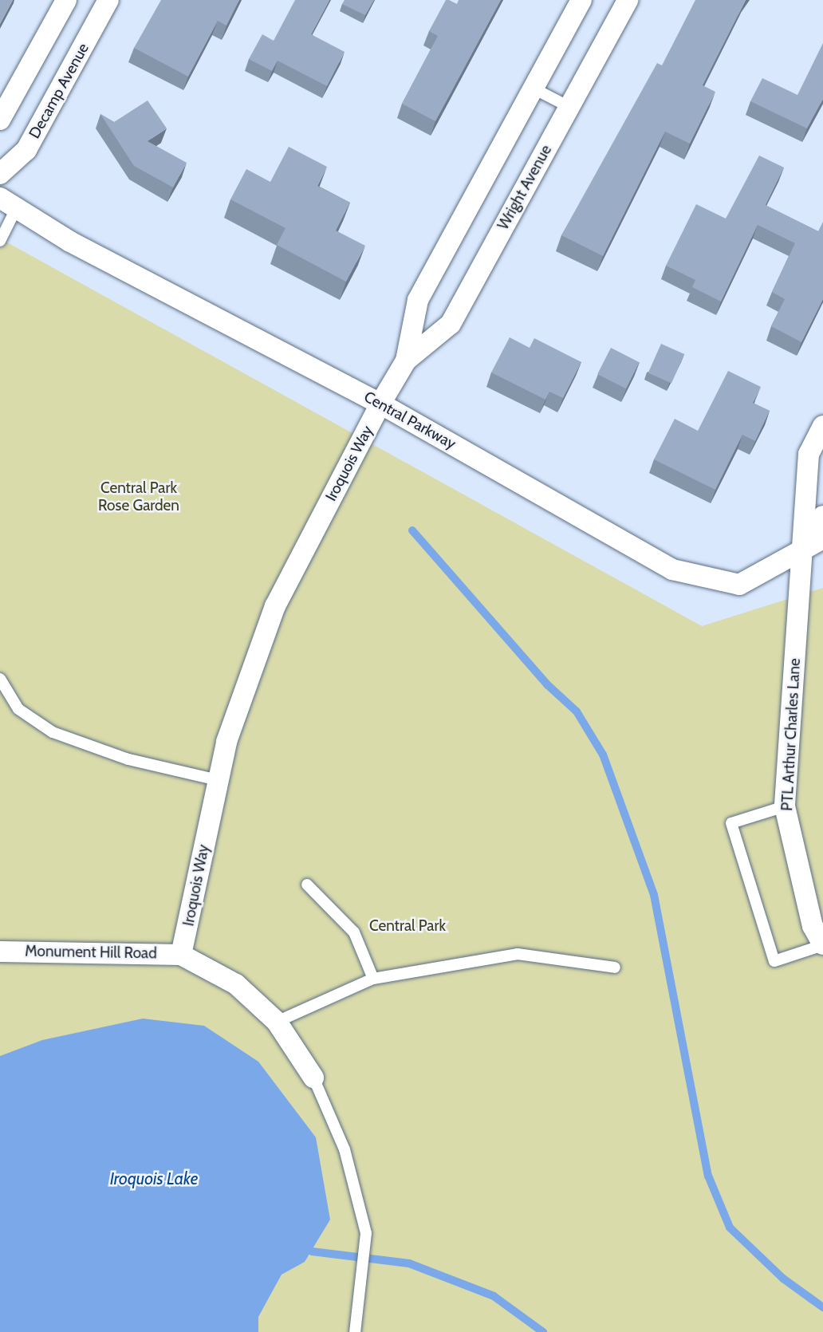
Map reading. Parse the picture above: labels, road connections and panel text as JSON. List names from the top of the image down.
{
  "streets": {
    "street": [
      "Decamp Avenue",
      "Wright Avenue",
      "Central Parkway",
      "Iroquois Way",
      "PTL Arthur Charles Lane",
      "Monument Hill Road"
    ]
  },
  "crossings": [
    ["Wright Avenue", "Central Parkway"],
    ["Wright Avenue", "Iroquois Way"],
    ["Central Parkway", "Iroquois Way"],
    ["Central Parkway", "PTL Arthur Charles Lane"],
    ["Iroquois Way", "Monument Hill Road"]
  ],
  "water": ["Iroquois Lake"],
  "parks": ["Central Park Rose Garden", "Central Park"]
}
